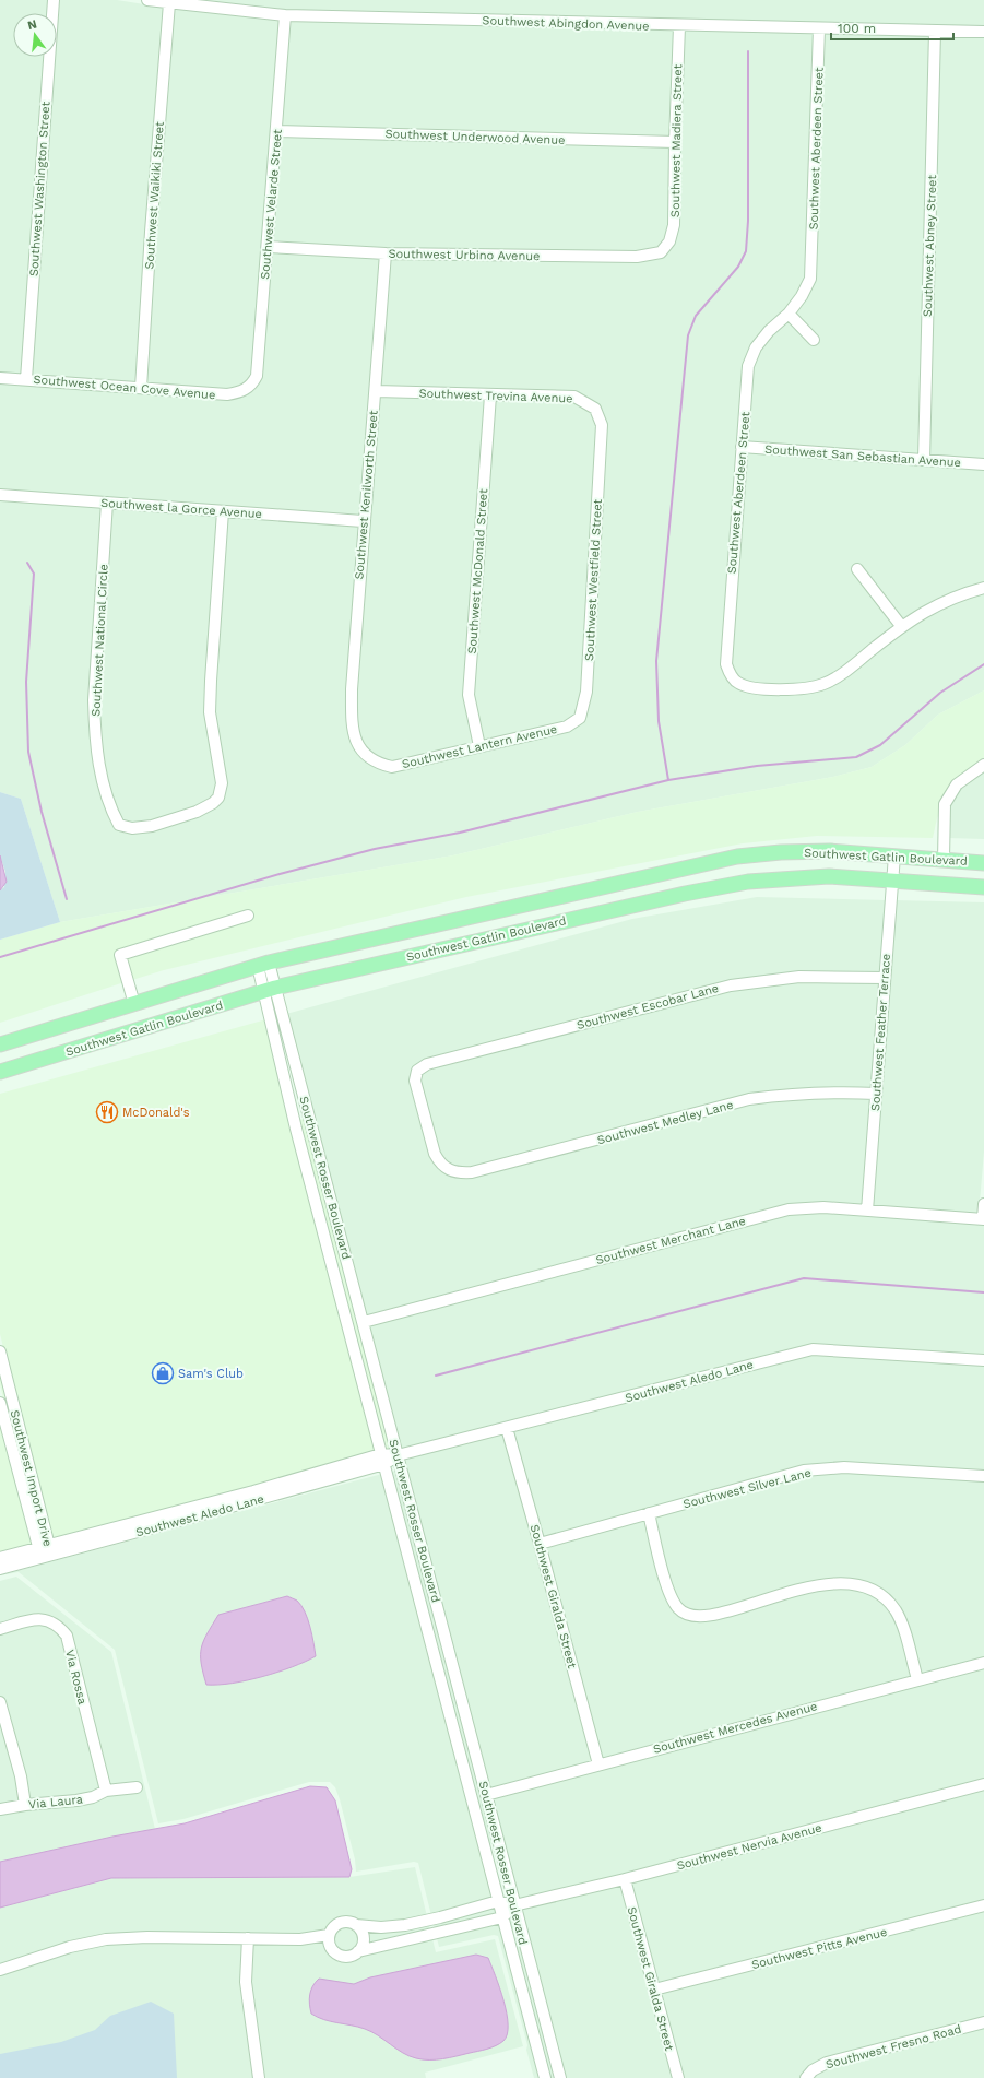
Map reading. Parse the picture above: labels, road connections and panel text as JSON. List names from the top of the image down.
{
  "streets": {
    "main road": ["Southwest Gatlin Boulevard"],
    "street": [
      "Southwest Abingdon Avenue",
      "Southwest Underwood Avenue",
      "Southwest Madiera Street",
      "Southwest Aberdeen Street",
      "Southwest Washington Street",
      "Southwest Waikiki Street",
      "Southwest Velarde Street",
      "Southwest Abney Street",
      "Southwest Urbino Avenue",
      "Southwest Ocean Cove Avenue",
      "Southwest Trevina Avenue",
      "Southwest San Sebastian Avenue",
      "Southwest Kenilworth Street",
      "Southwest la Gorce Avenue",
      "Southwest McDonald Street",
      "Southwest Westfield Street",
      "Southwest National Circle",
      "Southwest Lantern Avenue",
      "Southwest Escobar Lane",
      "Southwest Feather Terrace",
      "Southwest Medley Lane",
      "Southwest Rosser Boulevard",
      "Southwest Merchant Lane",
      "Southwest Aledo Lane",
      "Southwest Import Drive",
      "Southwest Silver Lane",
      "Southwest Giralda Street",
      "Via Rossa",
      "Southwest Mercedes Avenue",
      "Via Laura",
      "Southwest Nervia Avenue",
      "Southwest Pitts Avenue",
      "Southwest Fresno Road"
    ]
  },
  "crossings": [
    ["Southwest Abingdon Avenue", "Southwest Madiera Street"],
    ["Southwest Abingdon Avenue", "Southwest Aberdeen Street"],
    ["Southwest Abingdon Avenue", "Southwest Waikiki Street"],
    ["Southwest Abingdon Avenue", "Southwest Velarde Street"],
    ["Southwest Abingdon Avenue", "Southwest Abney Street"],
    ["Southwest Underwood Avenue", "Southwest Madiera Street"],
    ["Southwest Underwood Avenue", "Southwest Velarde Street"],
    ["Southwest Madiera Street", "Southwest Urbino Avenue"],
    ["Southwest Aberdeen Street", "Southwest San Sebastian Avenue"],
    ["Southwest Washington Street", "Southwest Ocean Cove Avenue"],
    ["Southwest Waikiki Street", "Southwest Ocean Cove Avenue"],
    ["Southwest Velarde Street", "Southwest Urbino Avenue"],
    ["Southwest Velarde Street", "Southwest Ocean Cove Avenue"],
    ["Southwest Abney Street", "Southwest San Sebastian Avenue"],
    ["Southwest Urbino Avenue", "Southwest Kenilworth Street"],
    ["Southwest Trevina Avenue", "Southwest Kenilworth Street"],
    ["Southwest Trevina Avenue", "Southwest McDonald Street"],
    ["Southwest Trevina Avenue", "Southwest Westfield Street"],
    ["Southwest Kenilworth Street", "Southwest la Gorce Avenue"],
    ["Southwest Kenilworth Street", "Southwest Lantern Avenue"],
    ["Southwest la Gorce Avenue", "Southwest National Circle"],
    ["Southwest McDonald Street", "Southwest Lantern Avenue"],
    ["Southwest Westfield Street", "Southwest Lantern Avenue"],
    ["Southwest Gatlin Boulevard", "Southwest Feather Terrace"],
    ["Southwest Gatlin Boulevard", "Southwest Rosser Boulevard"],
    ["Southwest Escobar Lane", "Southwest Feather Terrace"],
    ["Southwest Escobar Lane", "Southwest Medley Lane"],
    ["Southwest Feather Terrace", "Southwest Medley Lane"],
    ["Southwest Feather Terrace", "Southwest Merchant Lane"],
    ["Southwest Rosser Boulevard", "Southwest Merchant Lane"],
    ["Southwest Rosser Boulevard", "Southwest Aledo Lane"],
    ["Southwest Rosser Boulevard", "Southwest Mercedes Avenue"],
    ["Southwest Rosser Boulevard", "Southwest Nervia Avenue"],
    ["Southwest Aledo Lane", "Southwest Import Drive"],
    ["Southwest Aledo Lane", "Southwest Giralda Street"],
    ["Southwest Silver Lane", "Southwest Giralda Street"],
    ["Southwest Giralda Street", "Southwest Mercedes Avenue"],
    ["Southwest Giralda Street", "Southwest Nervia Avenue"],
    ["Southwest Giralda Street", "Southwest Pitts Avenue"],
    ["Via Rossa", "Via Laura"]
  ],
  "places": {
    "restaurant": ["McDonald's"],
    "shop": ["Sam's Club"]
  },
  "scale_bar": "100 m",
  "north": "top"
}
